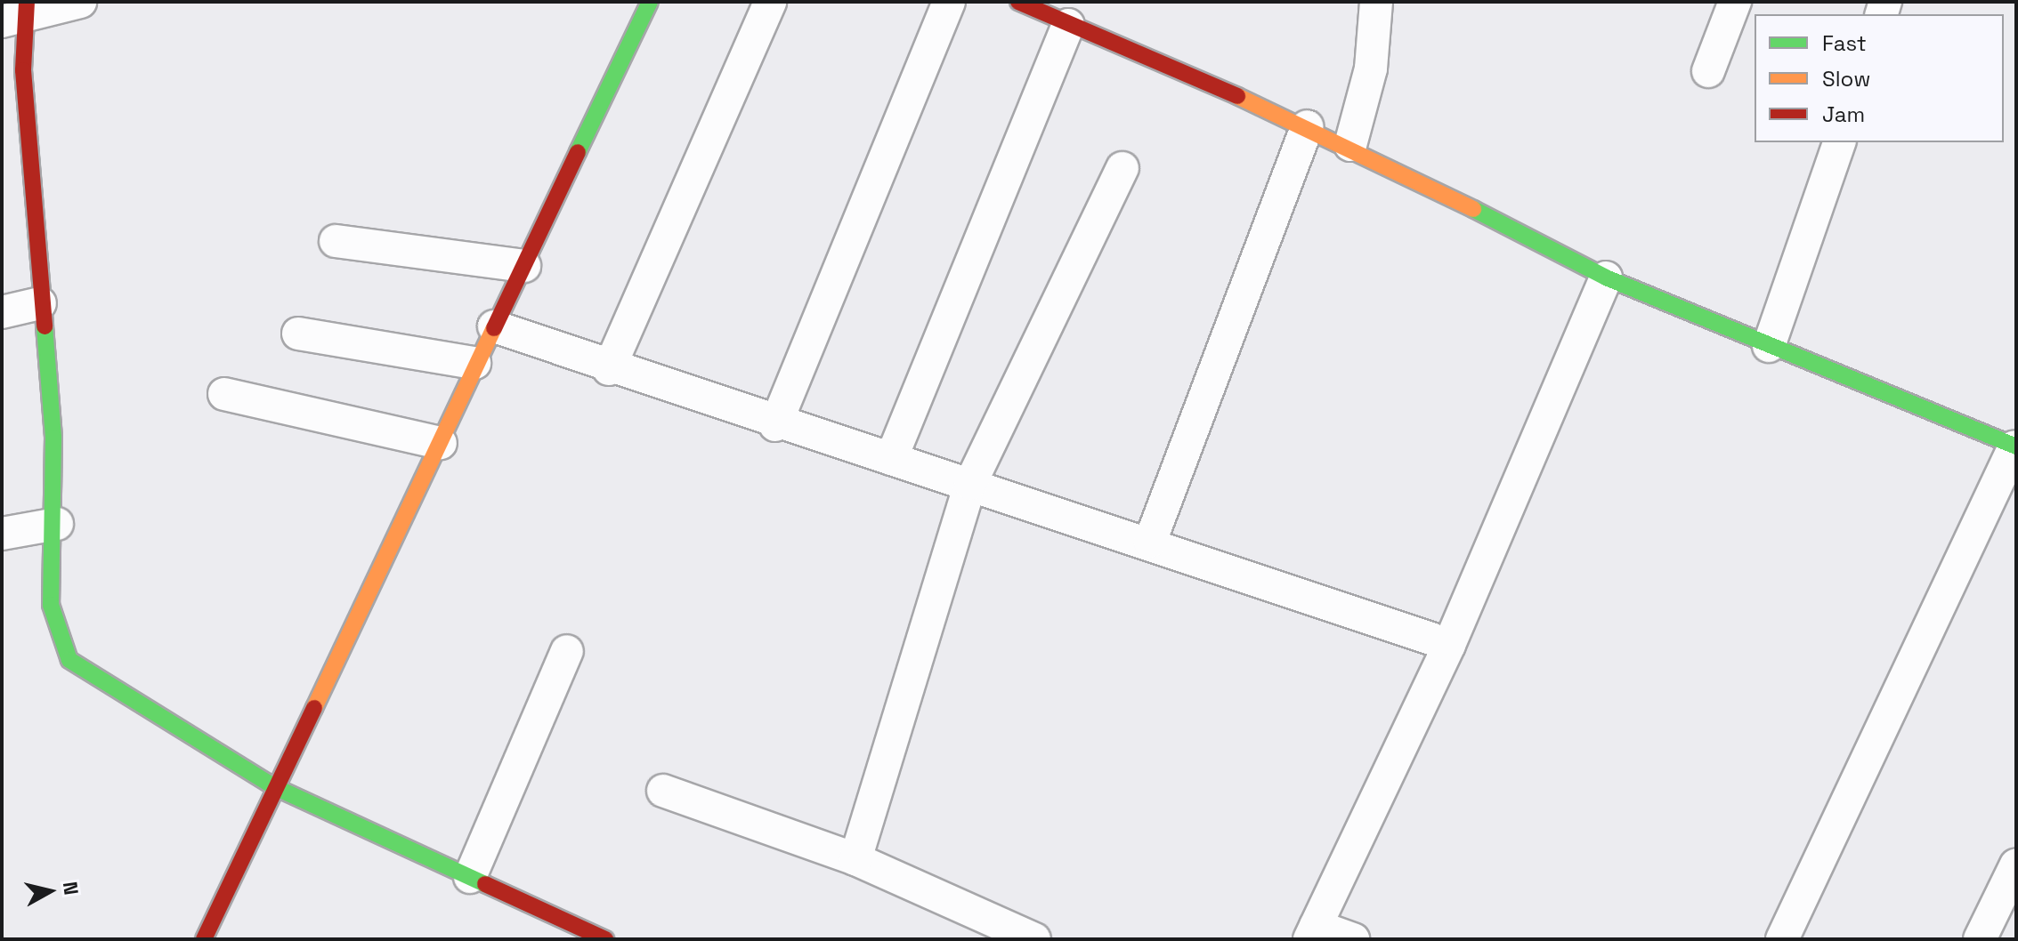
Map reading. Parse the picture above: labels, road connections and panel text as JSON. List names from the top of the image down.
{
  "legend": ["Fast", "Slow", "Jam"],
  "north": "right"
}
